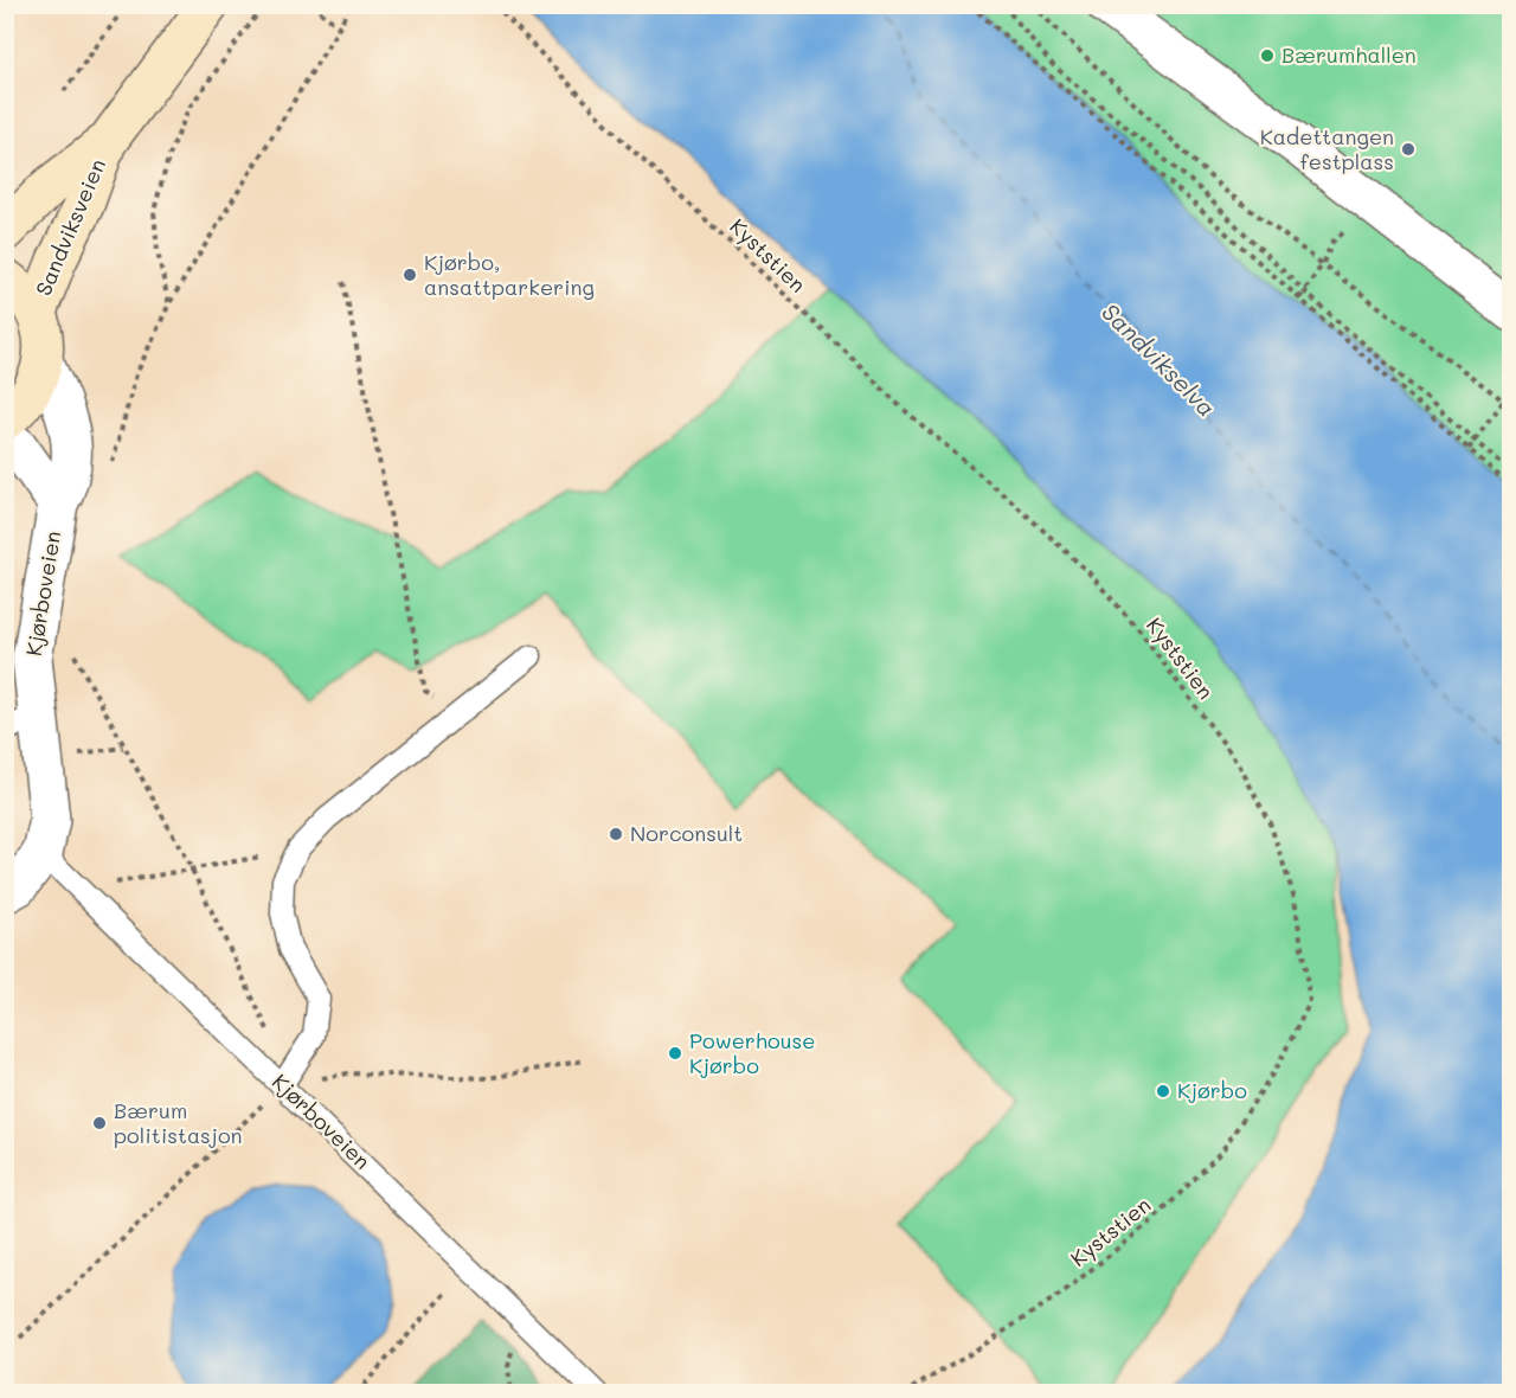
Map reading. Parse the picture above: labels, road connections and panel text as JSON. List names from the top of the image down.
{
  "streets": {
    "main road": ["Sandviksveien"],
    "street": ["Kjørboveien"],
    "path": ["Kyststien"]
  },
  "water": ["Sandvikselva"],
  "places": [
    "Bærumhallen",
    "Kadettangen festplass",
    "Kjørbo, ansattparkering",
    "Norconsult",
    "Powerhouse Kjørbo",
    "Kjørbo",
    "Bærum politistasjon"
  ]
}
